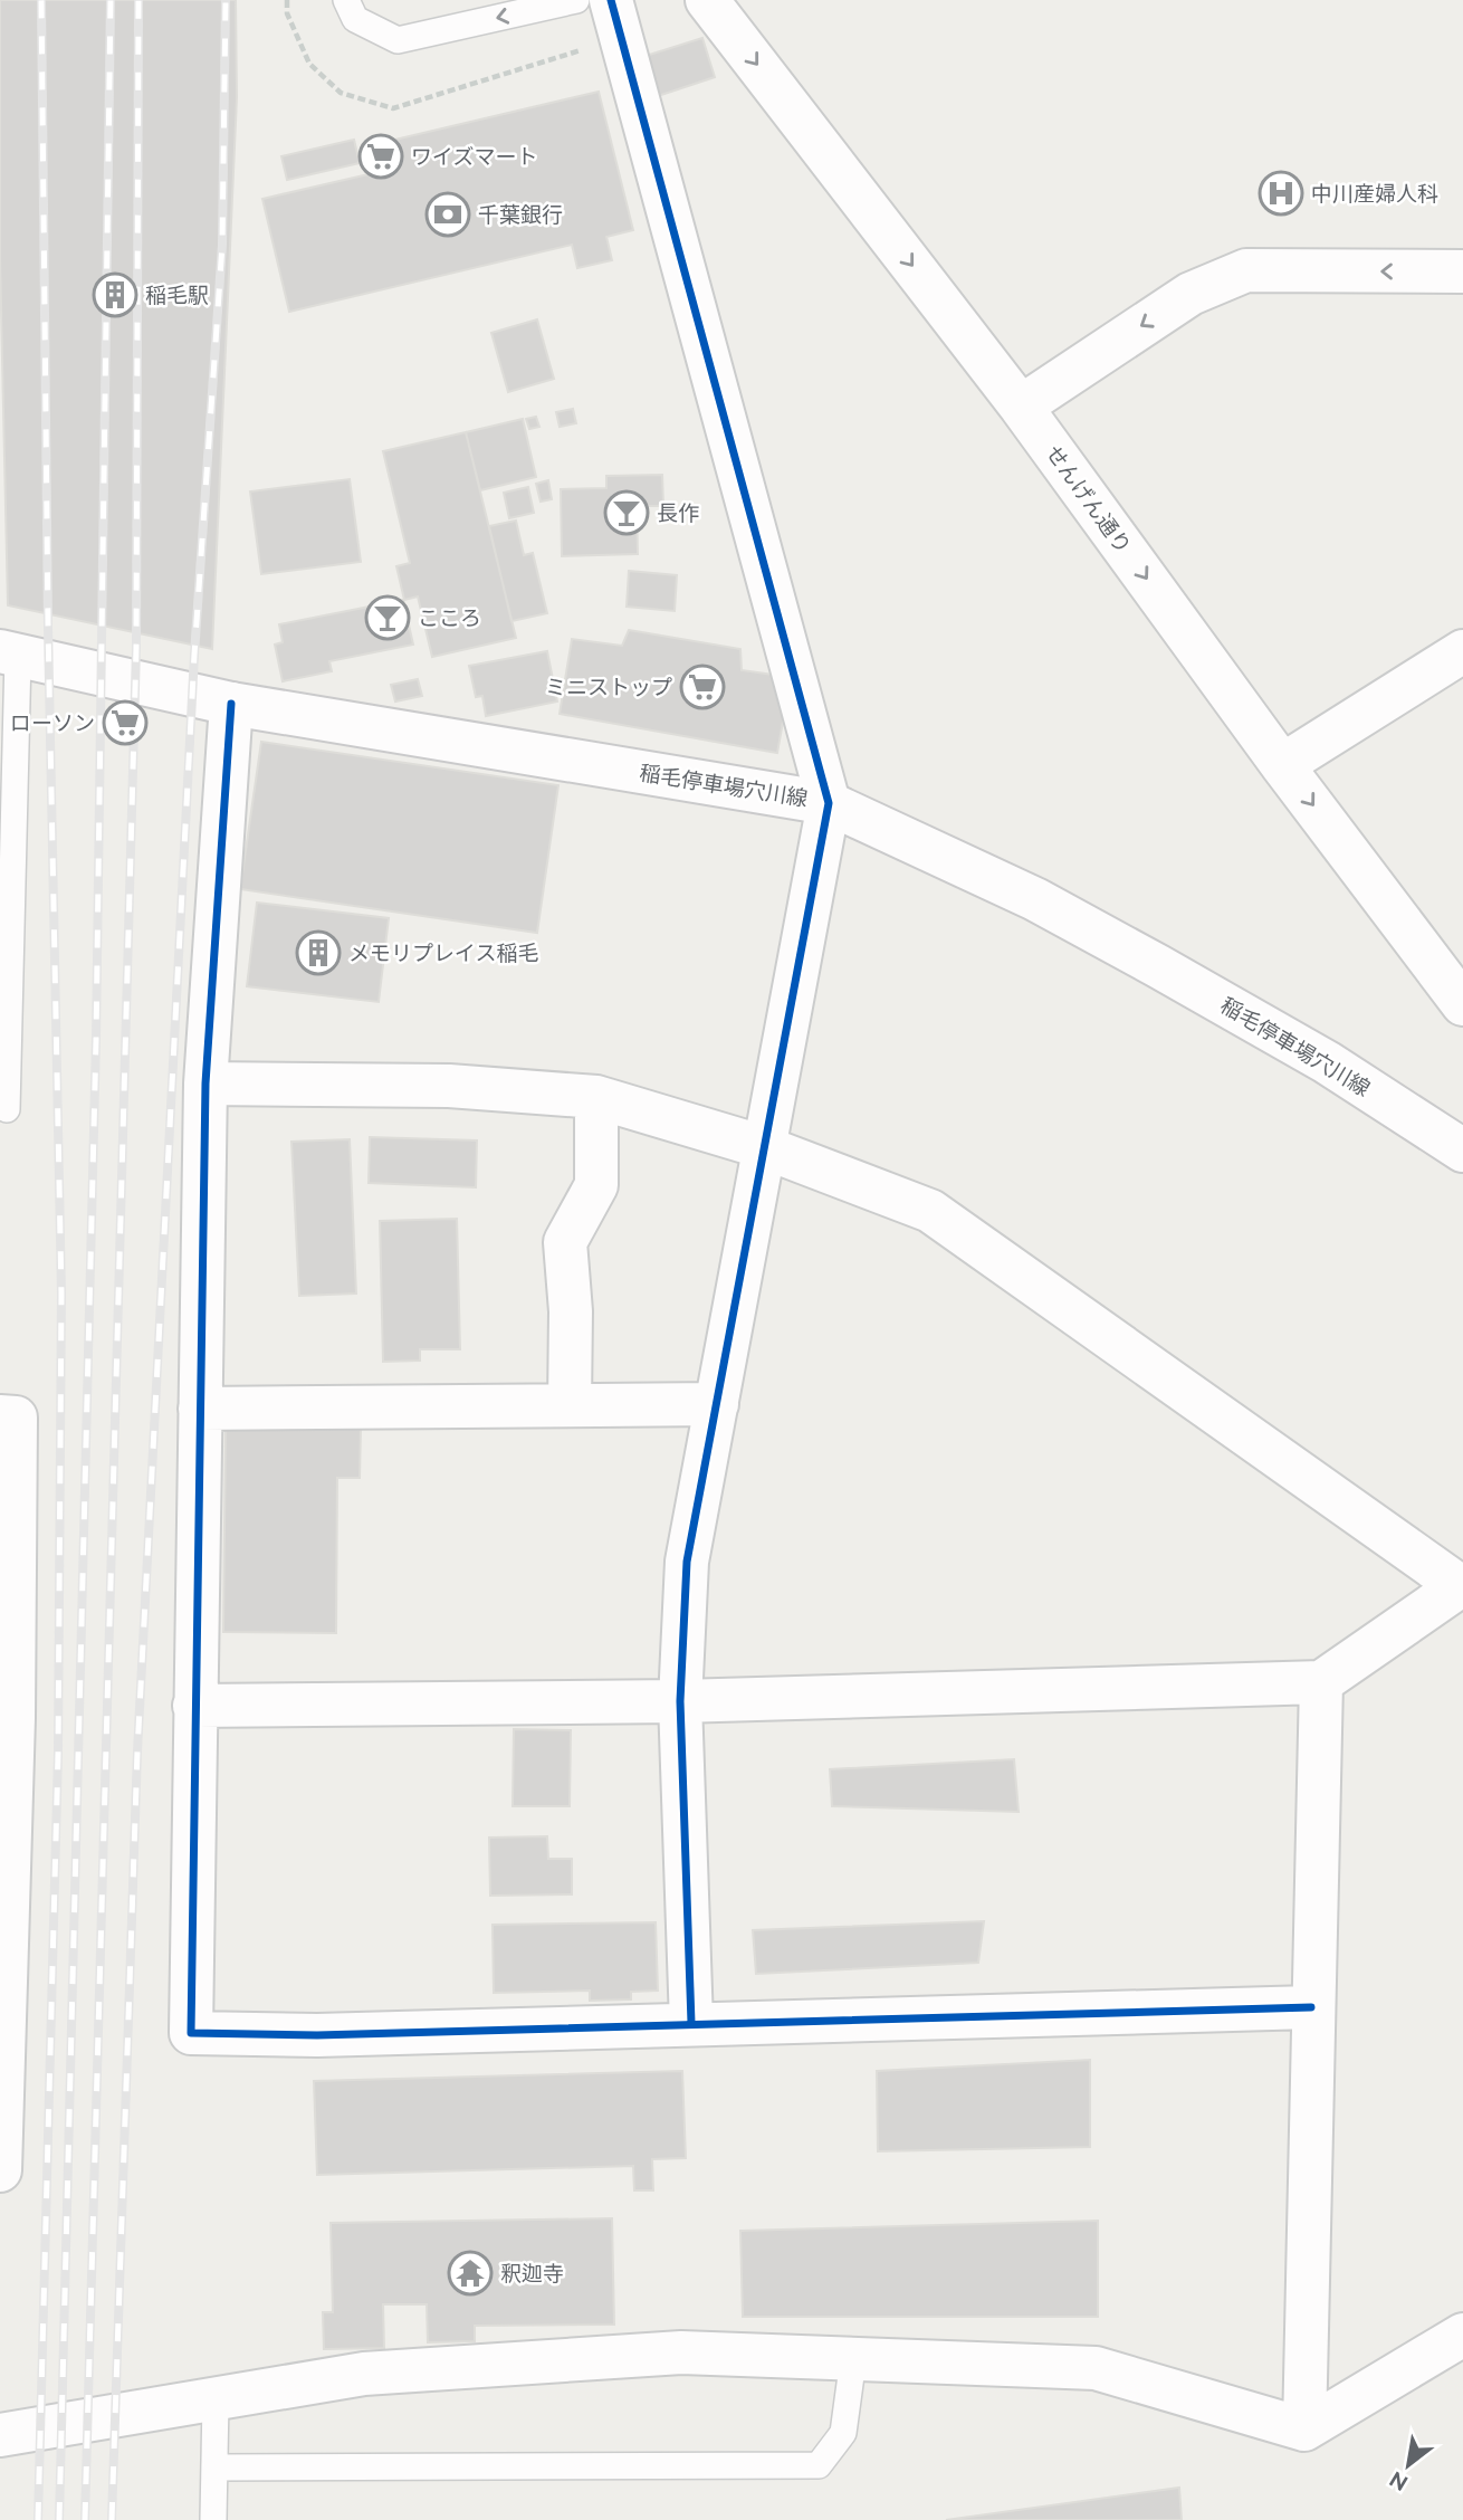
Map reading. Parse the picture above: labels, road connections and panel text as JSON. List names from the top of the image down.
{
  "streets": {
    "street": ["せんげん通り", "稲毛停車場穴川線"]
  },
  "places": {
    "supermarket": ["ワイズマート", "ミニストップ", "ローソン"],
    "hospital": ["中川産婦人科"],
    "bank": ["千葉銀行"],
    "building": ["稲毛駅", "メモリプレイス稲毛"],
    "bar": ["長作", "こころ"],
    "temple": ["釈迦寺"]
  },
  "north": "bottom left"
}
